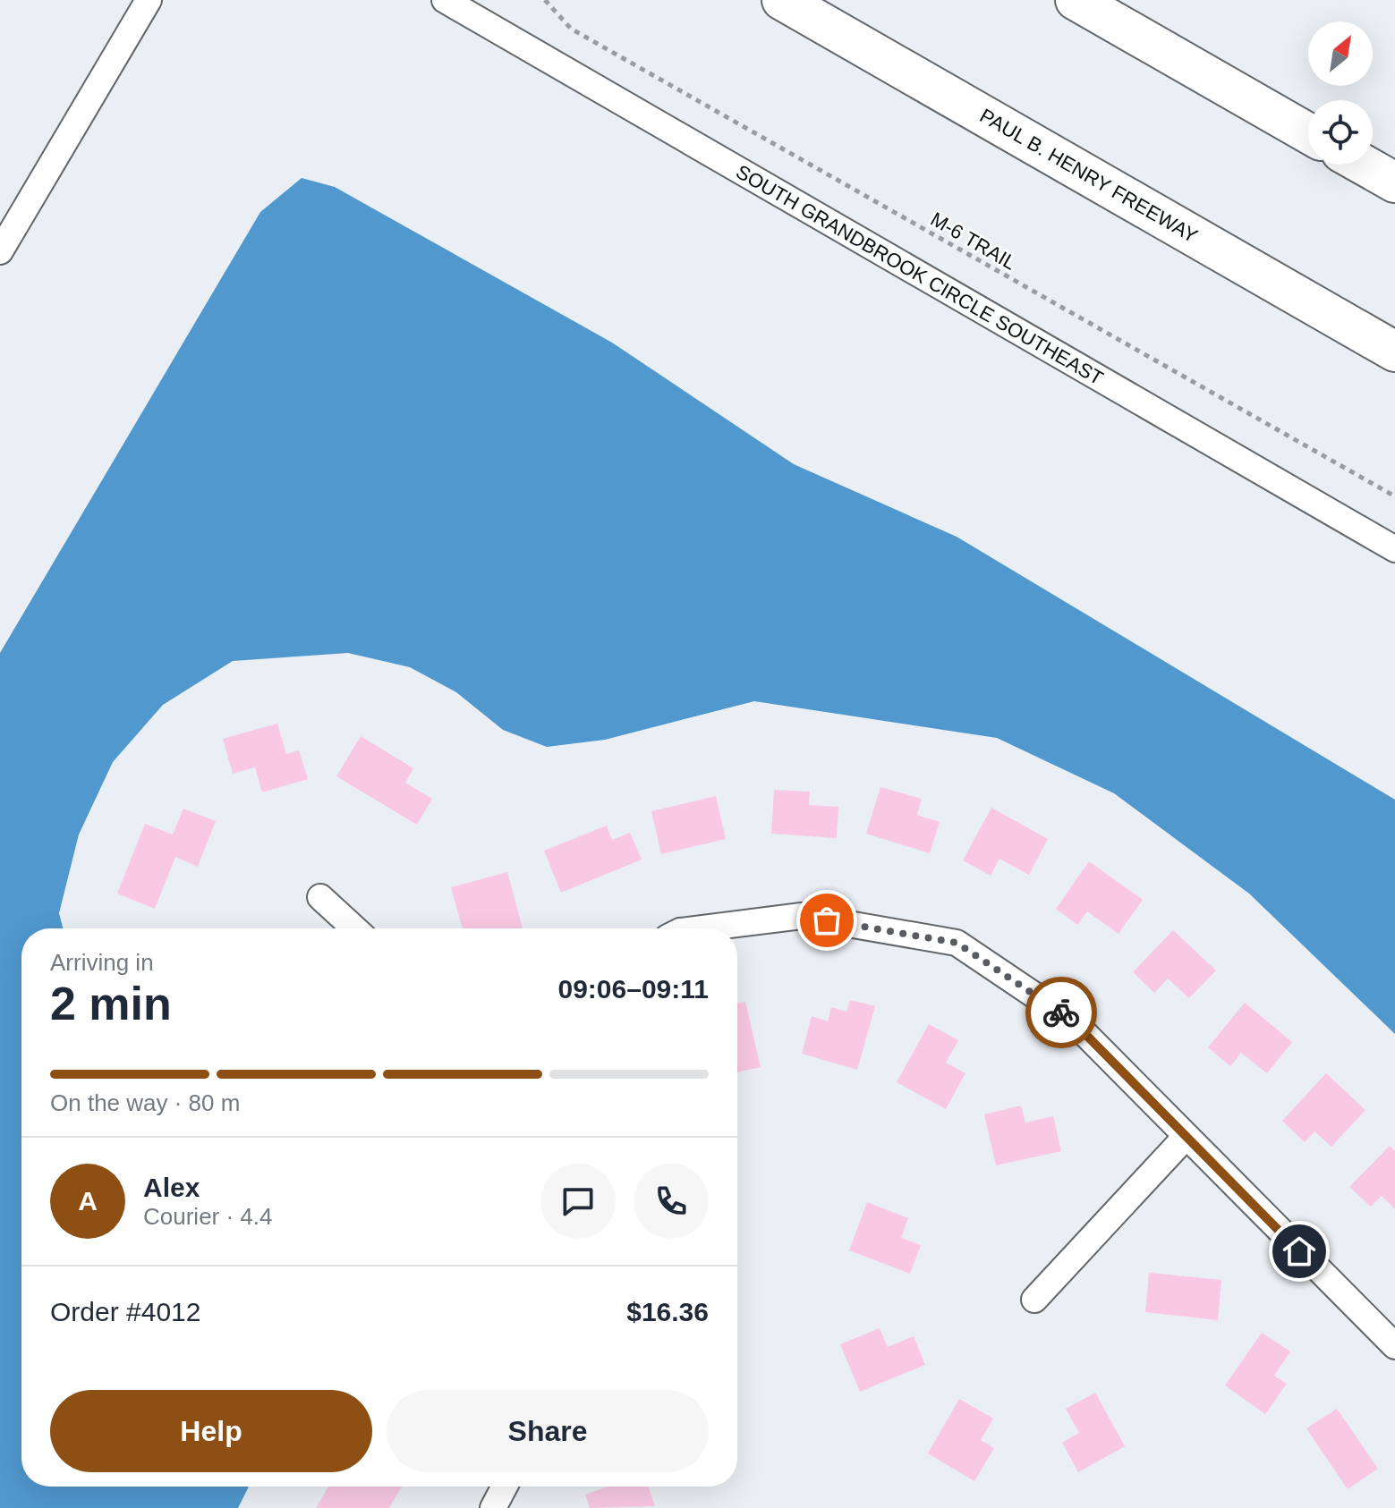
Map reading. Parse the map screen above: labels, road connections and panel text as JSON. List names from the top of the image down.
{
  "streets": {
    "highway": ["PAUL B. HENRY FREEWAY"],
    "street": ["SOUTH GRANDBROOK CIRCLE SOUTHEAST"],
    "path": ["M-6 TRAIL"]
  },
  "north": "top right",
  "page": {
    "heading": ["2 min", "Arriving in", "09:06–09:11"],
    "panel": [
      "Alex",
      "Courier · 4.4",
      "Order #4012",
      "$16.36"
    ],
    "bar": "On the way · 80 m",
    "round": "A",
    "buttons": ["Help", "Share"]
  }
}
